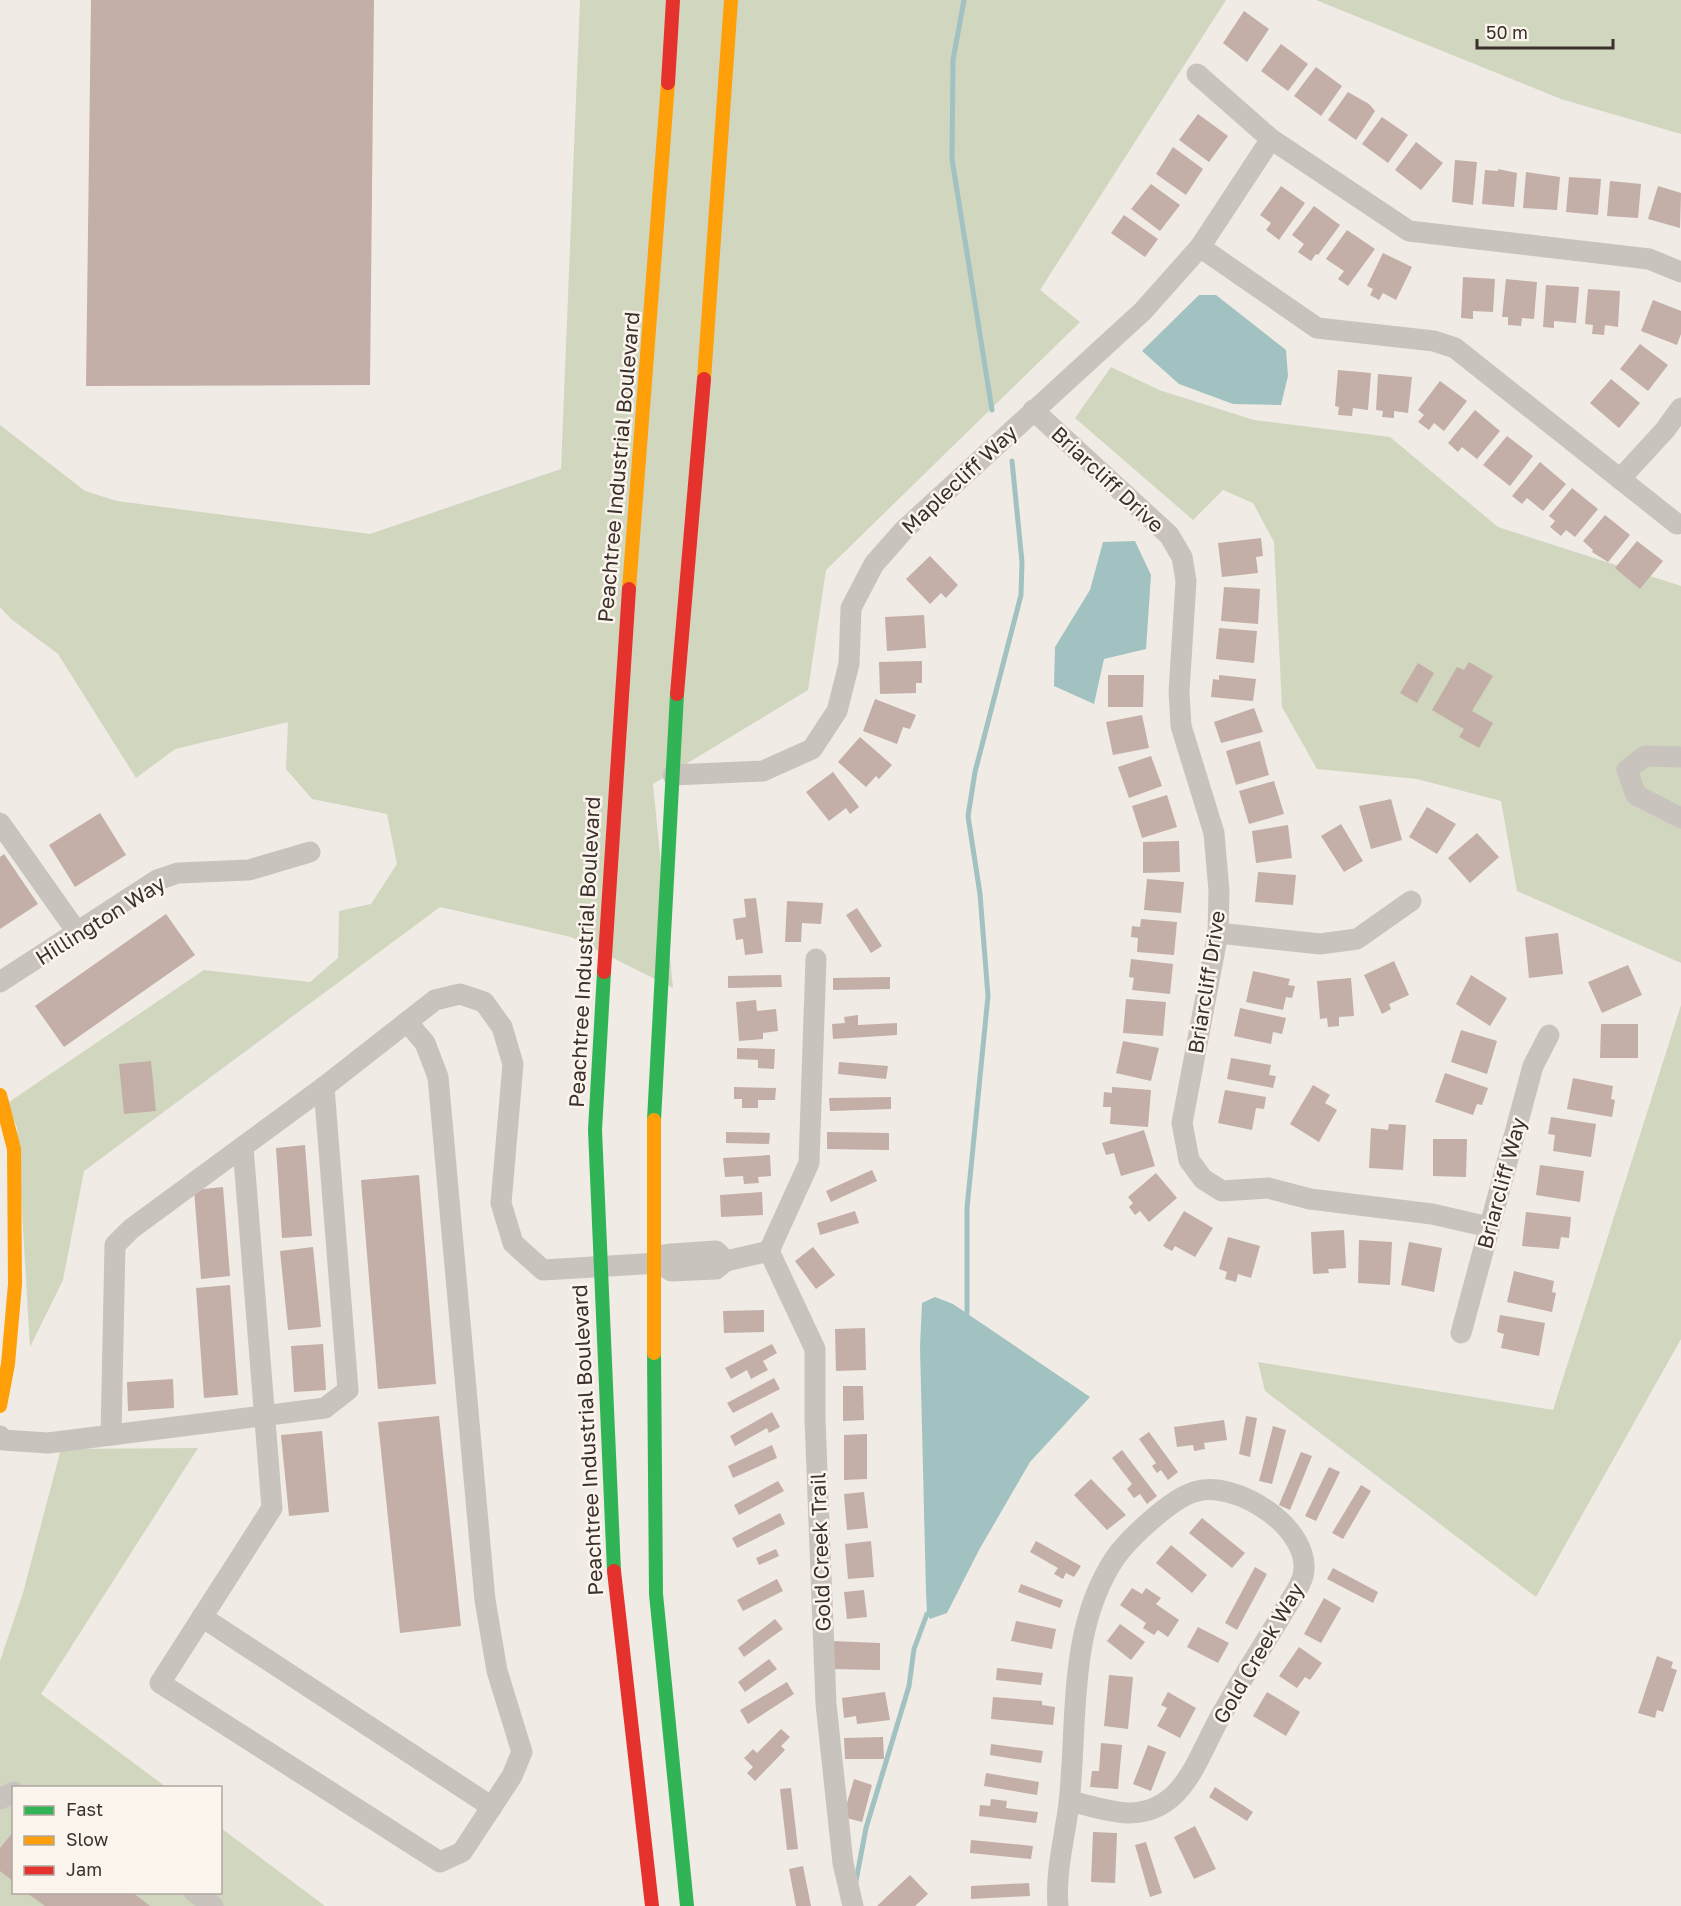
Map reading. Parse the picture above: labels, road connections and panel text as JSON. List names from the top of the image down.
{
  "streets": {
    "main road": ["Peachtree Industrial Boulevard"],
    "street": [
      "Maplecliff Way",
      "Briarcliff Drive",
      "Hillington Way",
      "Briarcliff Way",
      "Gold Creek Trail",
      "Gold Creek Way"
    ]
  },
  "crossings": [
    ["Maplecliff Way", "Briarcliff Drive"],
    ["Briarcliff Drive", "Briarcliff Way"]
  ],
  "legend": ["Fast", "Slow", "Jam"],
  "scale_bar": "50 m"
}
